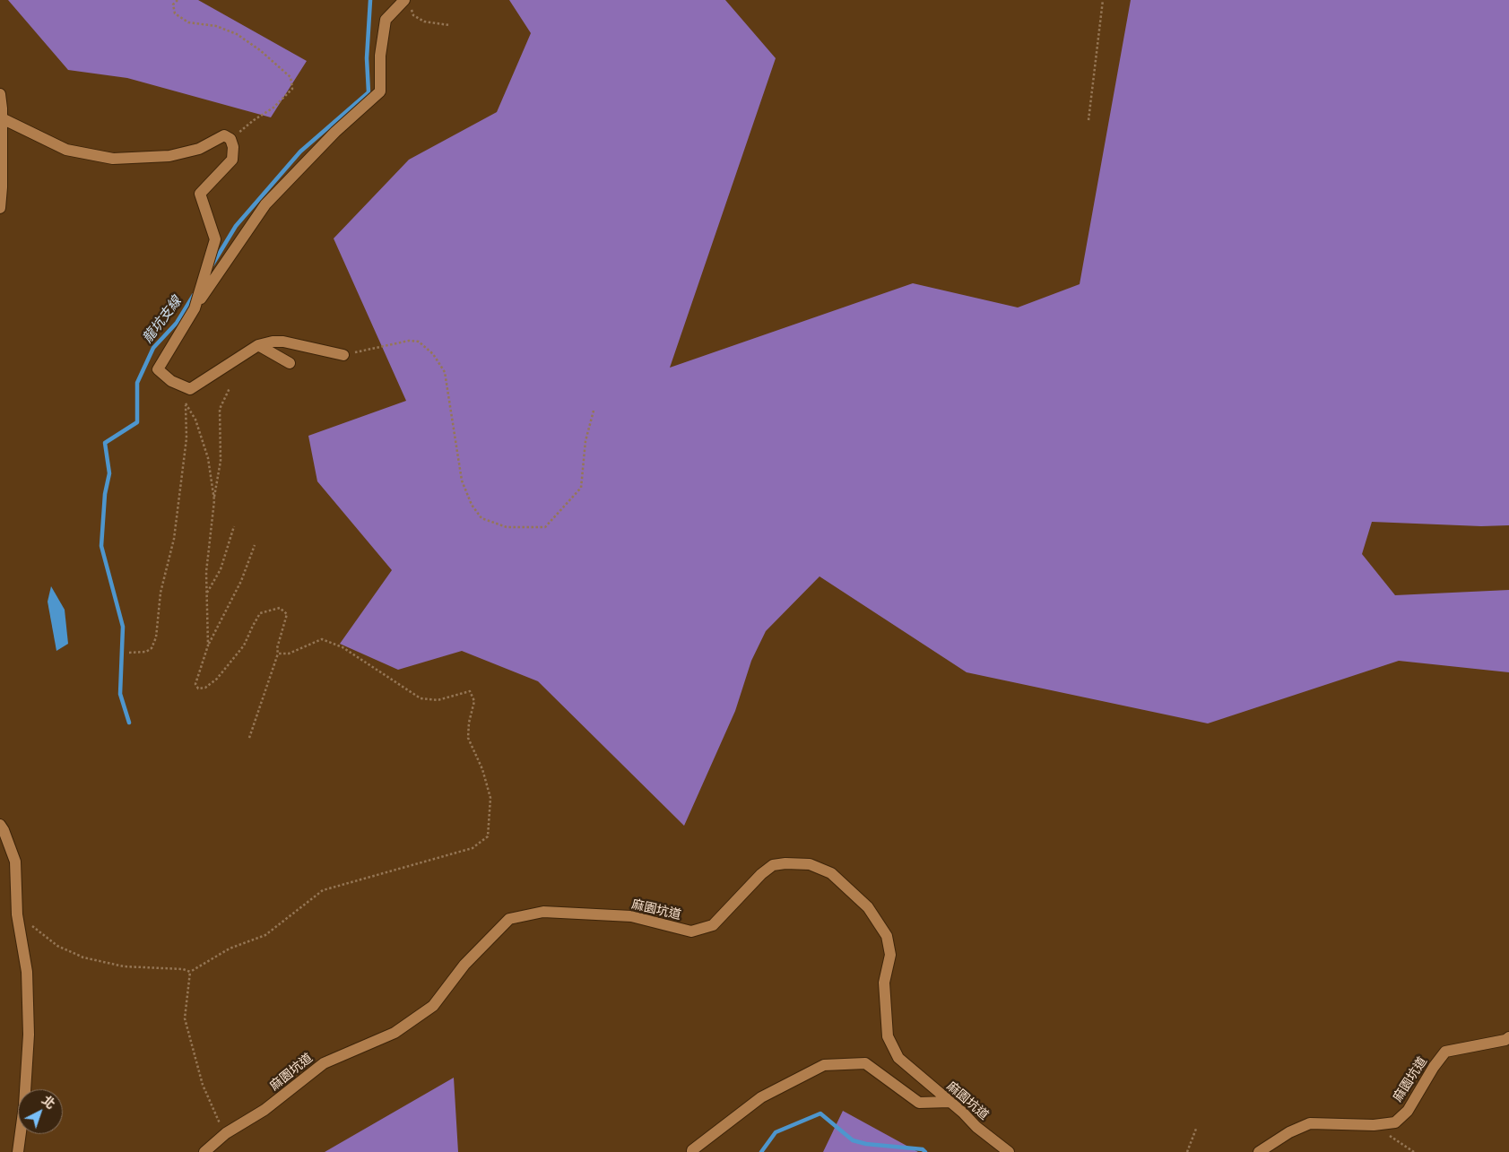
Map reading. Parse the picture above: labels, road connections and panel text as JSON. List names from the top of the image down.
{
  "streets": {
    "street": ["麻園坑道"]
  },
  "water": ["龍坑支線"],
  "north": "top right"
}
